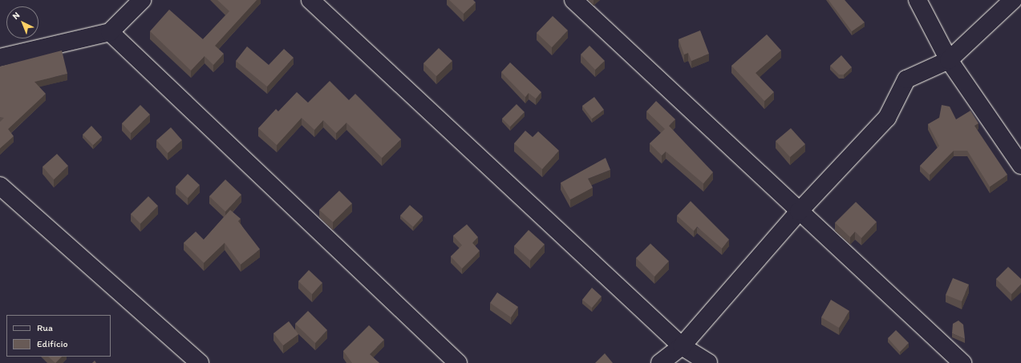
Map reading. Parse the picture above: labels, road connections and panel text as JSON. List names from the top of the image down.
{
  "legend": ["Rua", "Edifício"],
  "north": "top left"
}
